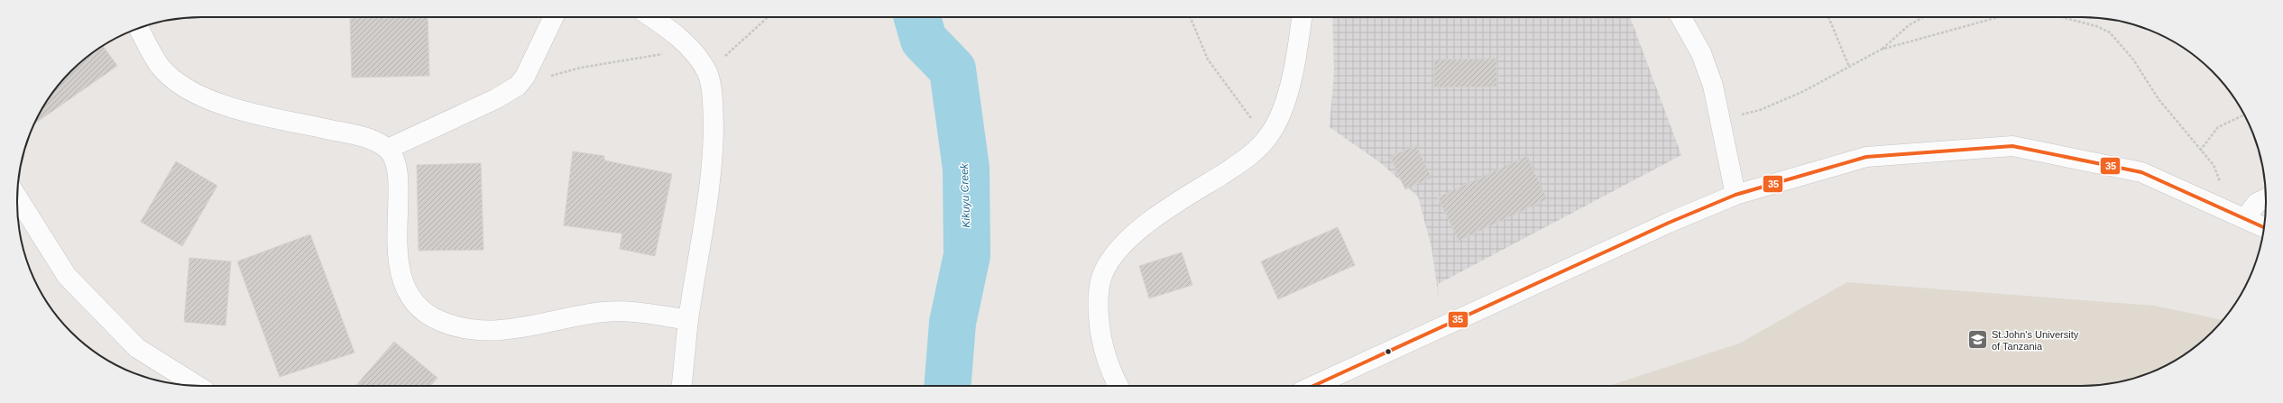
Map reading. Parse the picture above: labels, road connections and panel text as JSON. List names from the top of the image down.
{
  "water": ["Kikuyu Creek"],
  "places": {
    "school or university": ["St.John's University of Tanzania"]
  },
  "lines": ["transit line 35"]
}
